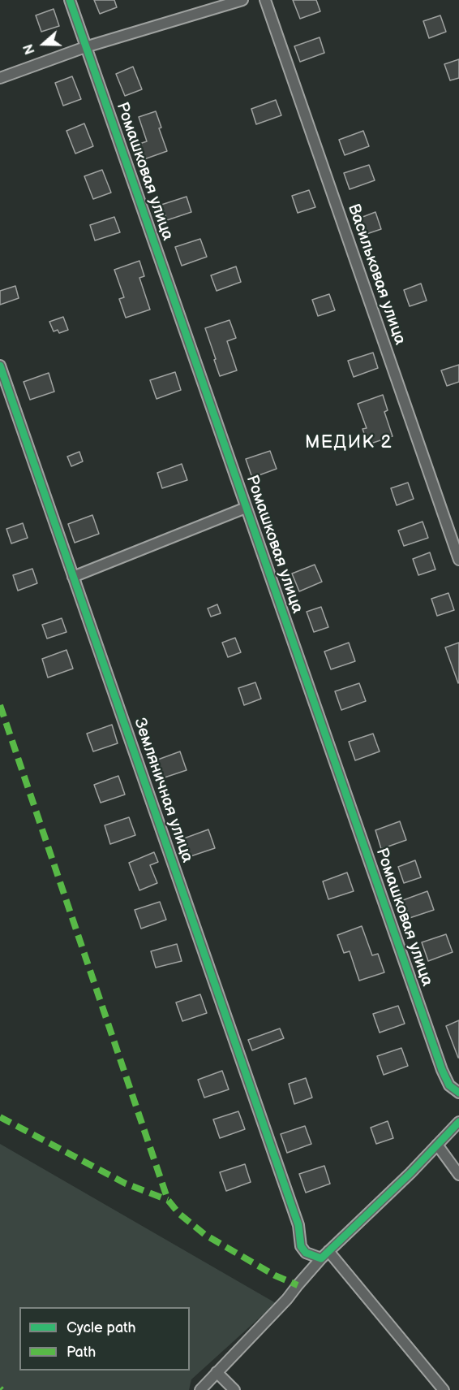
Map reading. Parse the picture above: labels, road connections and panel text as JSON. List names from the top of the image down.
{
  "streets": {
    "street": ["Ромашковая улица", "Васильковая улица", "Земляничная улица"]
  },
  "districts": ["МЕДИК 2"],
  "legend": ["Cycle path", "Path"],
  "north": "left"
}
